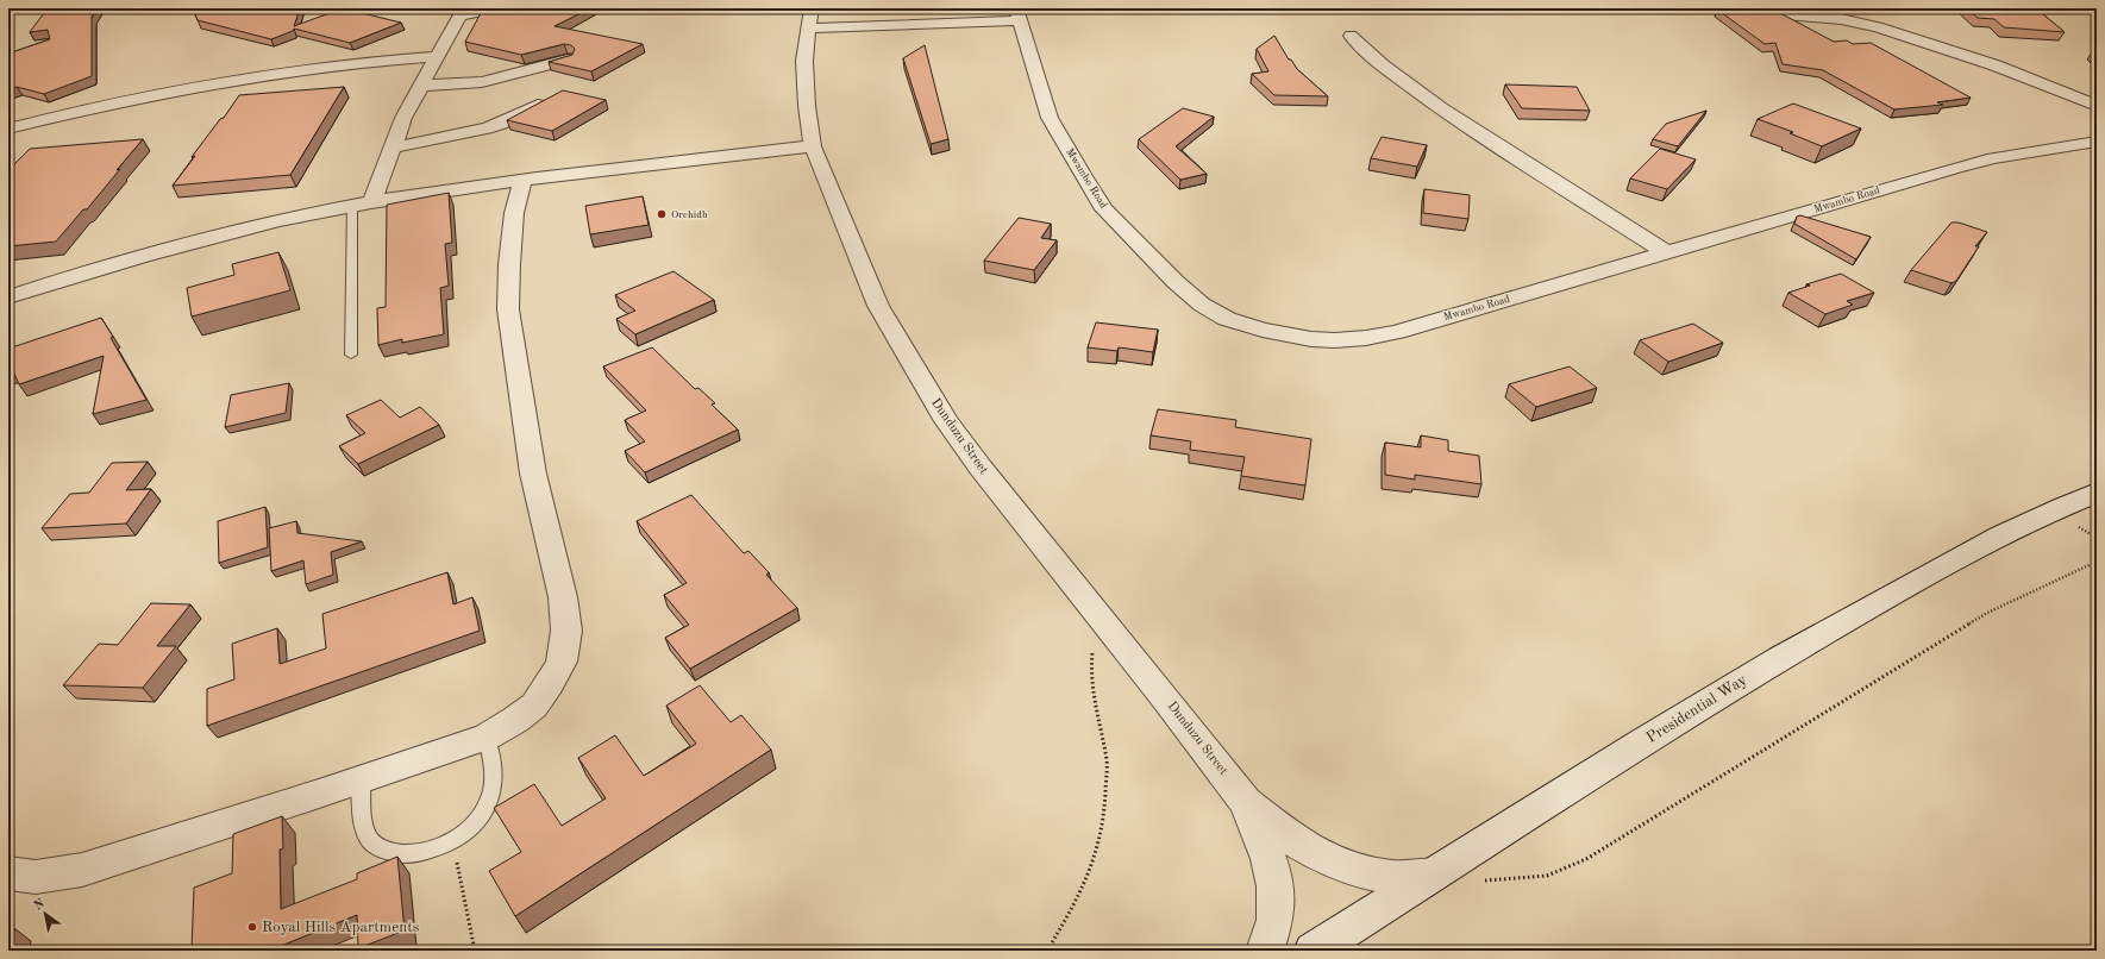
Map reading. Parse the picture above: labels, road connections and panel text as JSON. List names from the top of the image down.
{
  "streets": {
    "street": ["Mwambo Road", "Dunduzu Street", "Presidential Way"]
  },
  "crossings": [
    ["Dunduzu Street", "Presidential Way"]
  ],
  "places": ["Orchidb", "Royal Hills Apartments"],
  "north": "top left"
}
